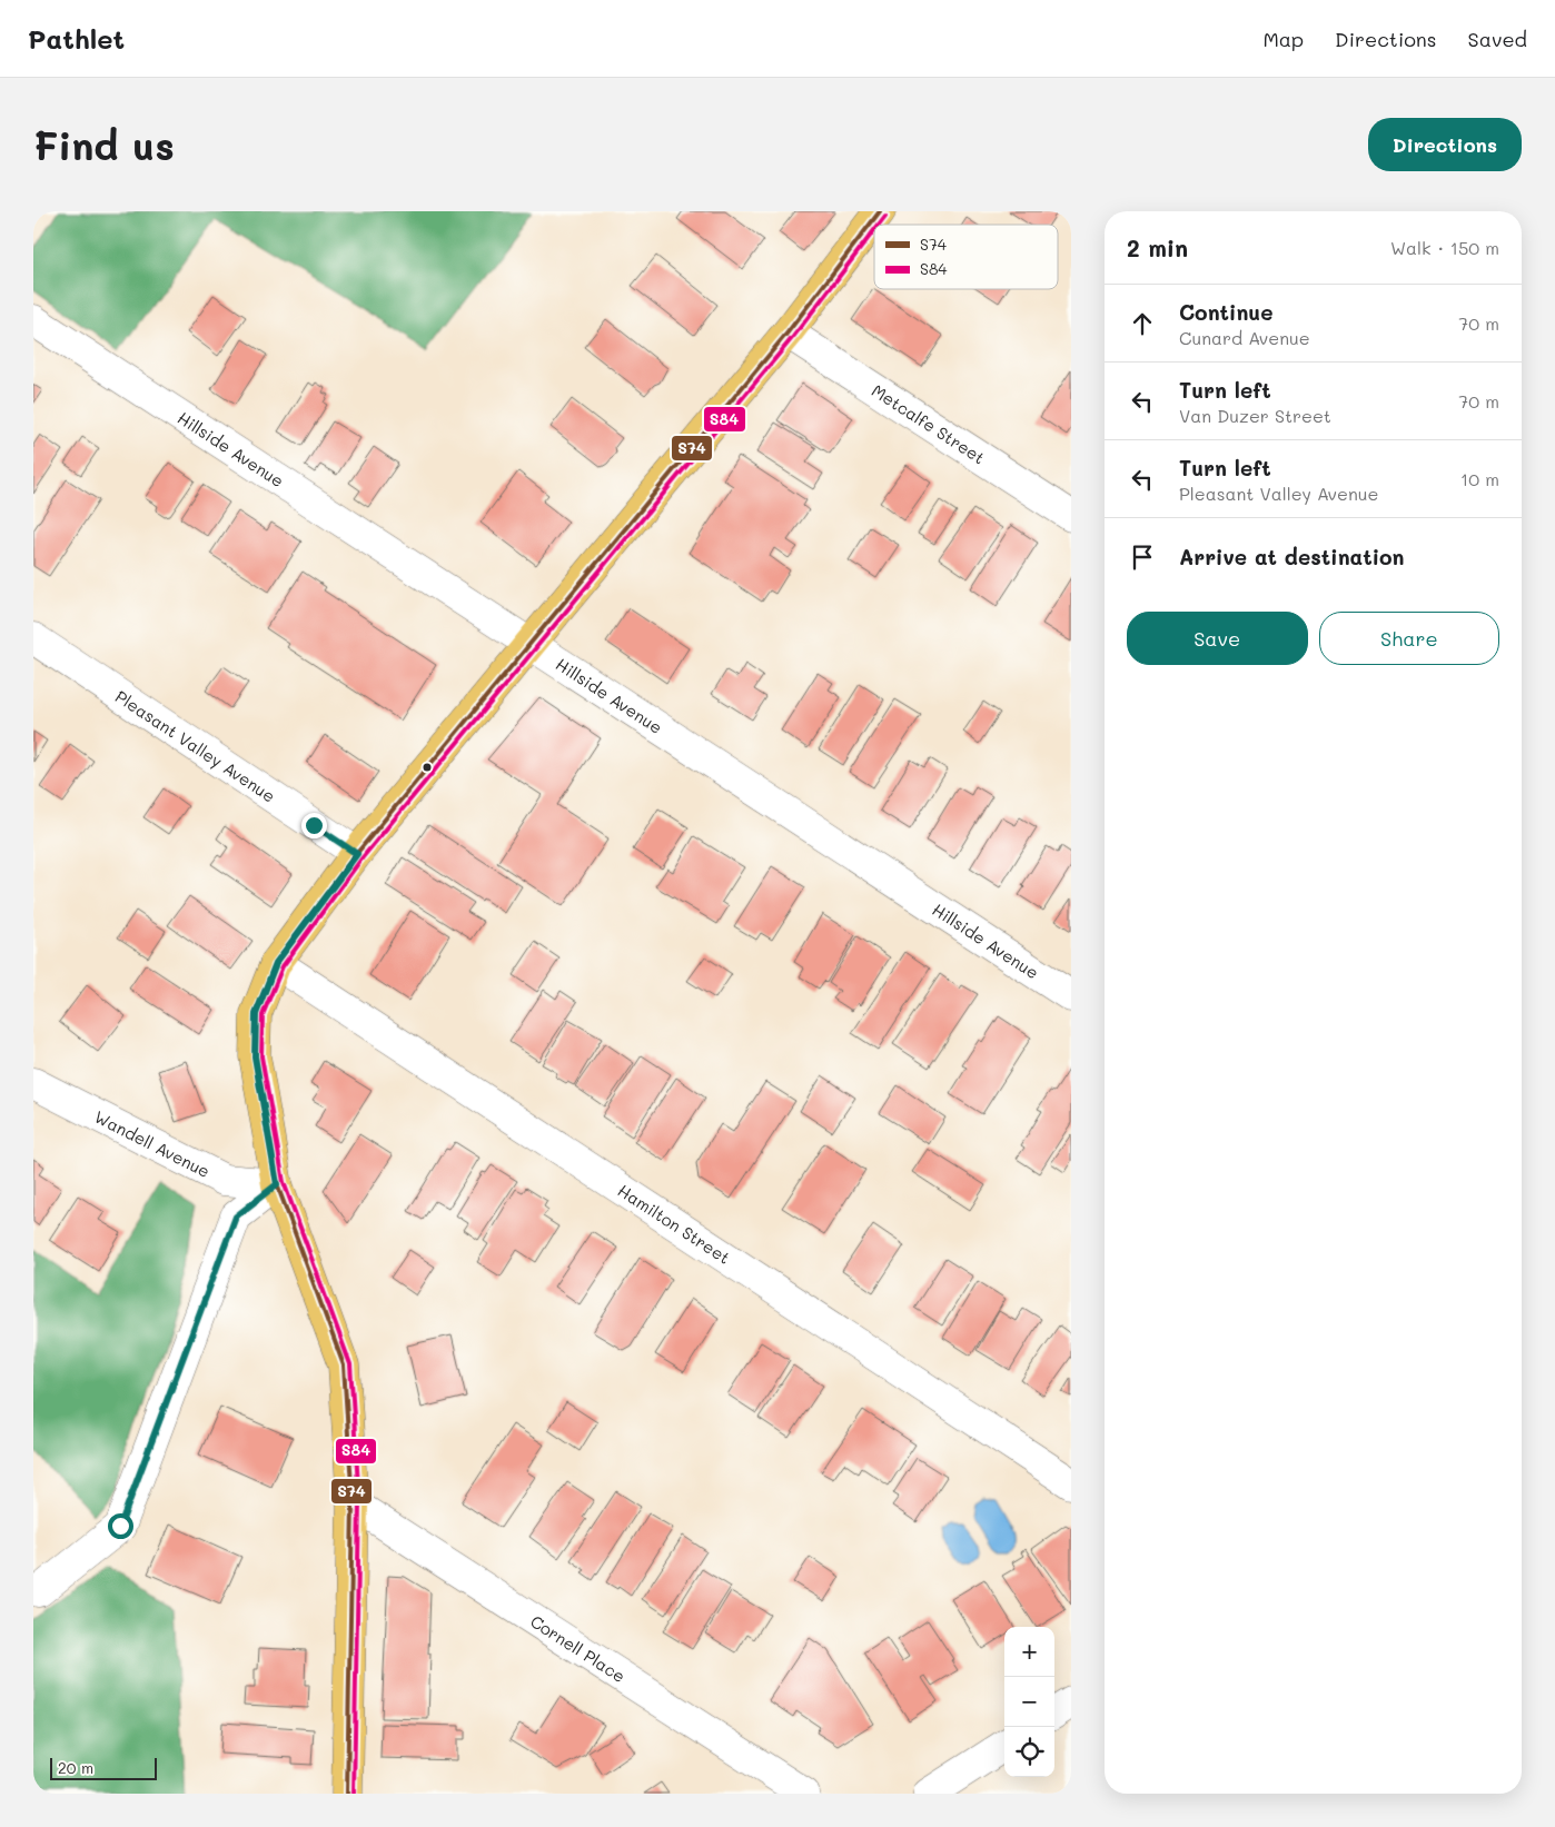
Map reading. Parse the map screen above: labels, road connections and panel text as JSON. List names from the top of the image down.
{
  "streets": {
    "street": [
      "Metcalfe Street",
      "Hillside Avenue",
      "Pleasant Valley Avenue",
      "Wandell Avenue",
      "Hamilton Street",
      "Cornell Place"
    ]
  },
  "lines": ["transit line S74", "transit line S84"],
  "legend": ["S74", "S84"],
  "scale_bar": "20 m",
  "page": {
    "header": "Pathlet",
    "nav": ["Map", "Directions", "Saved"],
    "buttons": [
      "Directions",
      ["Save", "Share"]
    ],
    "title": "Find us",
    "heading": ["2 min", "Walk · 150 m"],
    "list": [
      ["Continue", "Cunard Avenue", "70 m"],
      ["Turn left", "Van Duzer Street", "70 m"],
      ["Turn left", "Pleasant Valley Avenue", "10 m"],
      "Arrive at destination"
    ],
    "map_buttons": ["+", "−"],
    "scale": "20 m"
  }
}
